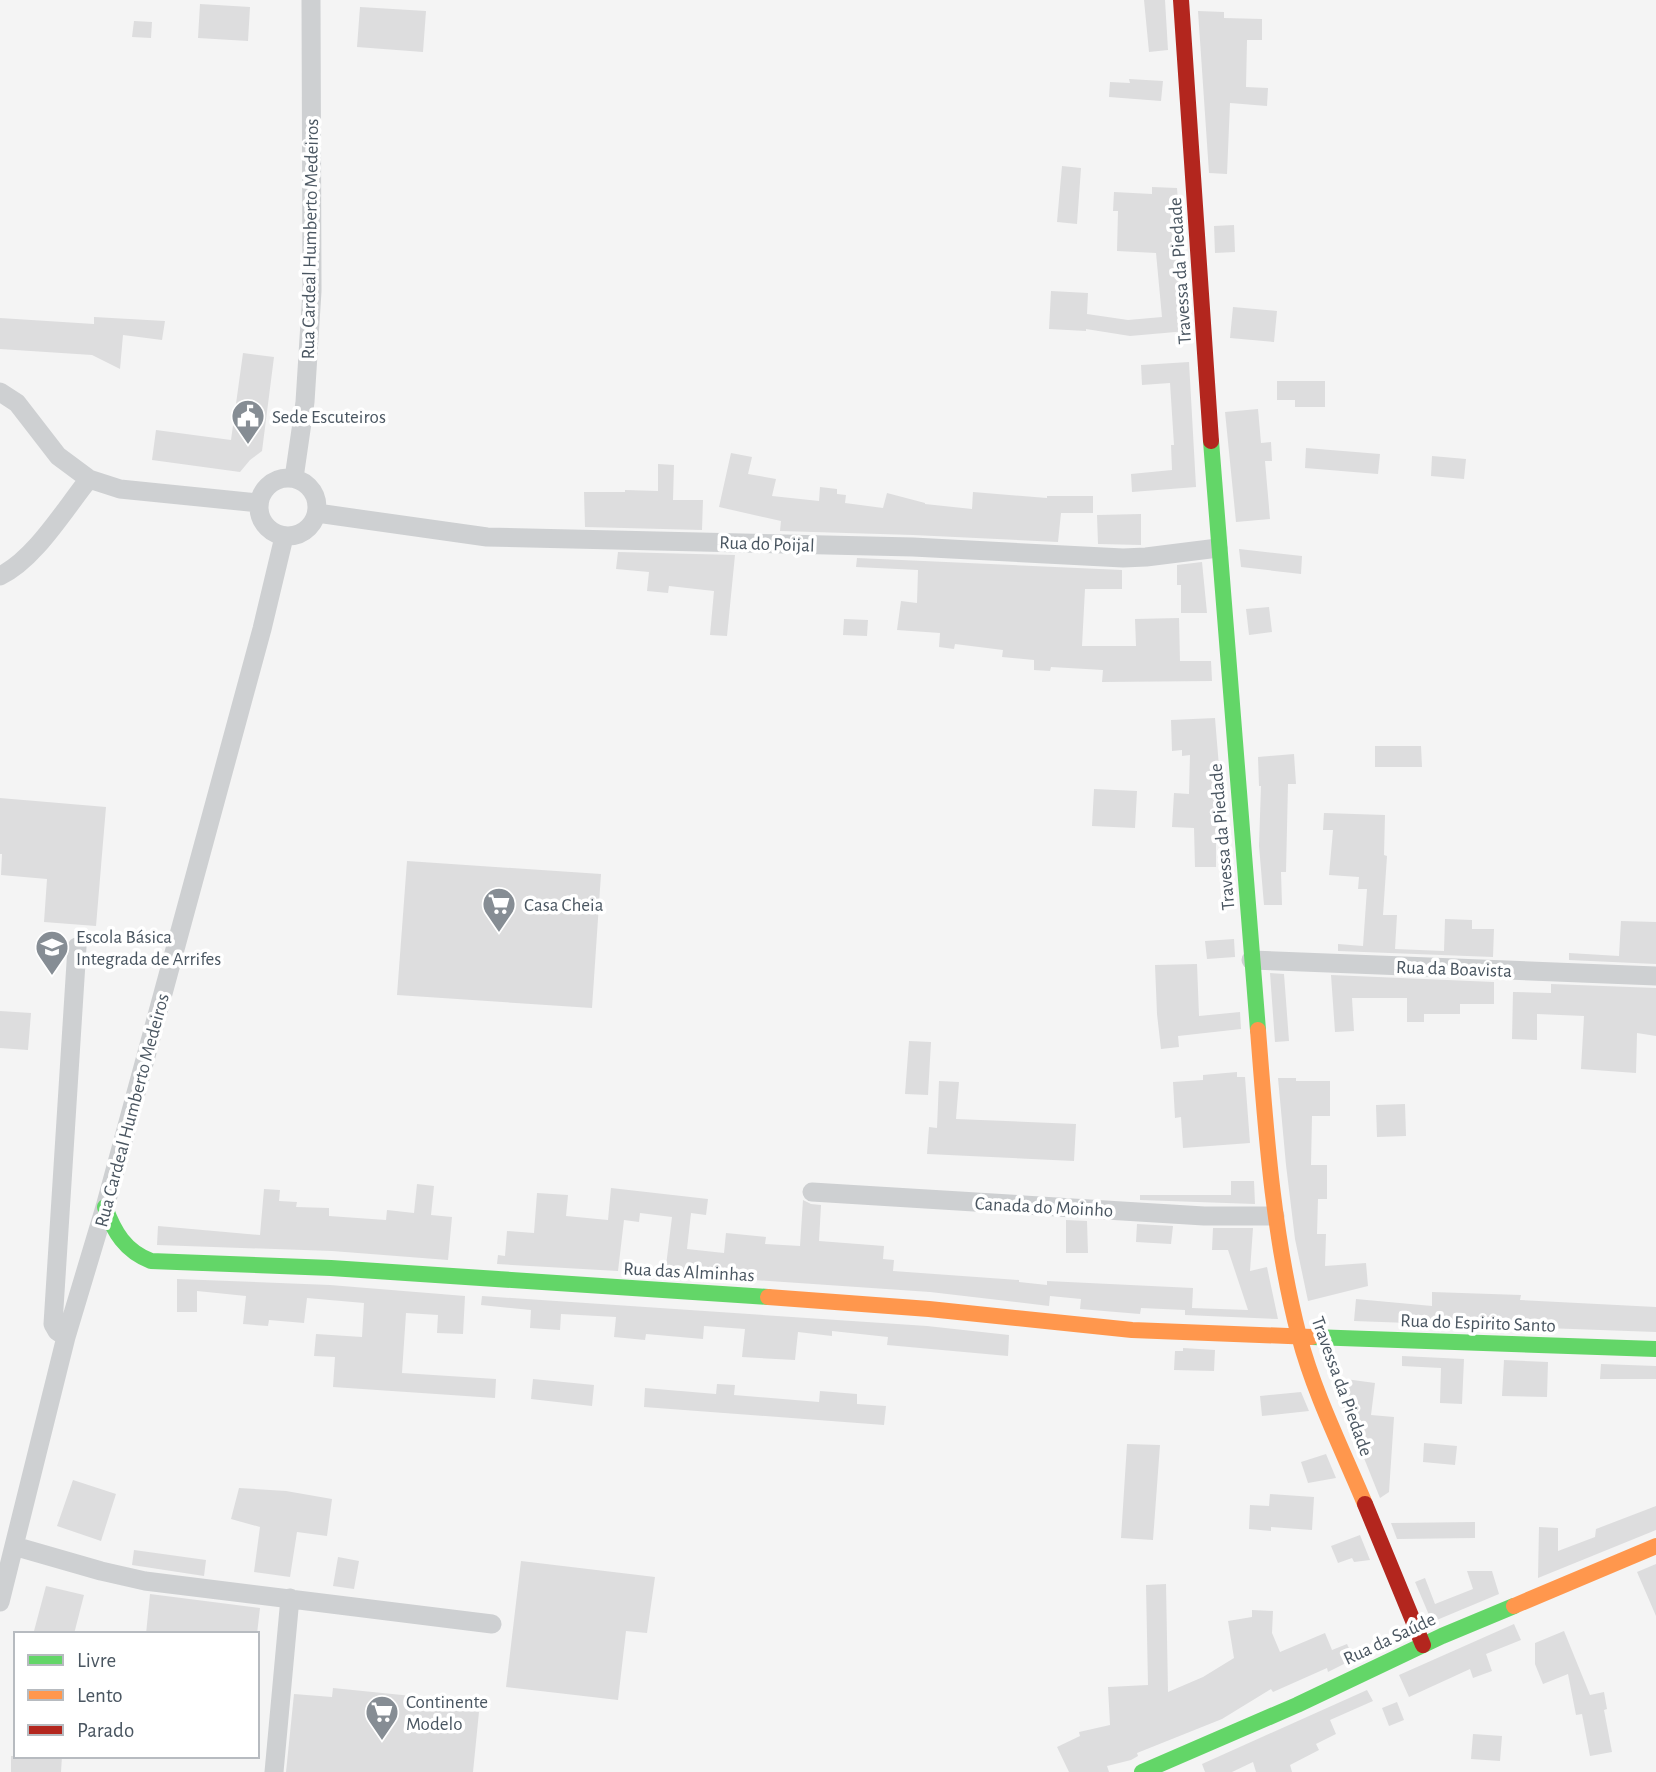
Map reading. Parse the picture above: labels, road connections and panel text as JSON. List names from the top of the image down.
{
  "streets": {
    "street": [
      "Rua Cardeal Humberto Medeiros",
      "Travessa da Piedade",
      "Rua do Poijal",
      "Rua da Boavista",
      "Canada do Moinho",
      "Rua das Alminhas",
      "Rua do Espirito Santo",
      "Rua da Saúde"
    ]
  },
  "crossings": [
    ["Rua Cardeal Humberto Medeiros", "Rua do Poijal"],
    ["Rua Cardeal Humberto Medeiros", "Rua das Alminhas"],
    ["Travessa da Piedade", "Rua do Poijal"],
    ["Travessa da Piedade", "Rua da Boavista"],
    ["Travessa da Piedade", "Canada do Moinho"],
    ["Travessa da Piedade", "Rua das Alminhas"],
    ["Travessa da Piedade", "Rua do Espirito Santo"],
    ["Travessa da Piedade", "Rua da Saúde"],
    ["Rua das Alminhas", "Rua do Espirito Santo"]
  ],
  "places": {
    "public building": ["Sede Escuteiros"],
    "supermarket": ["Casa Cheia", "Continente Modelo"],
    "school or university": ["Escola Básica Integrada de Arrifes"]
  },
  "legend": ["Livre", "Lento", "Parado"]
}
